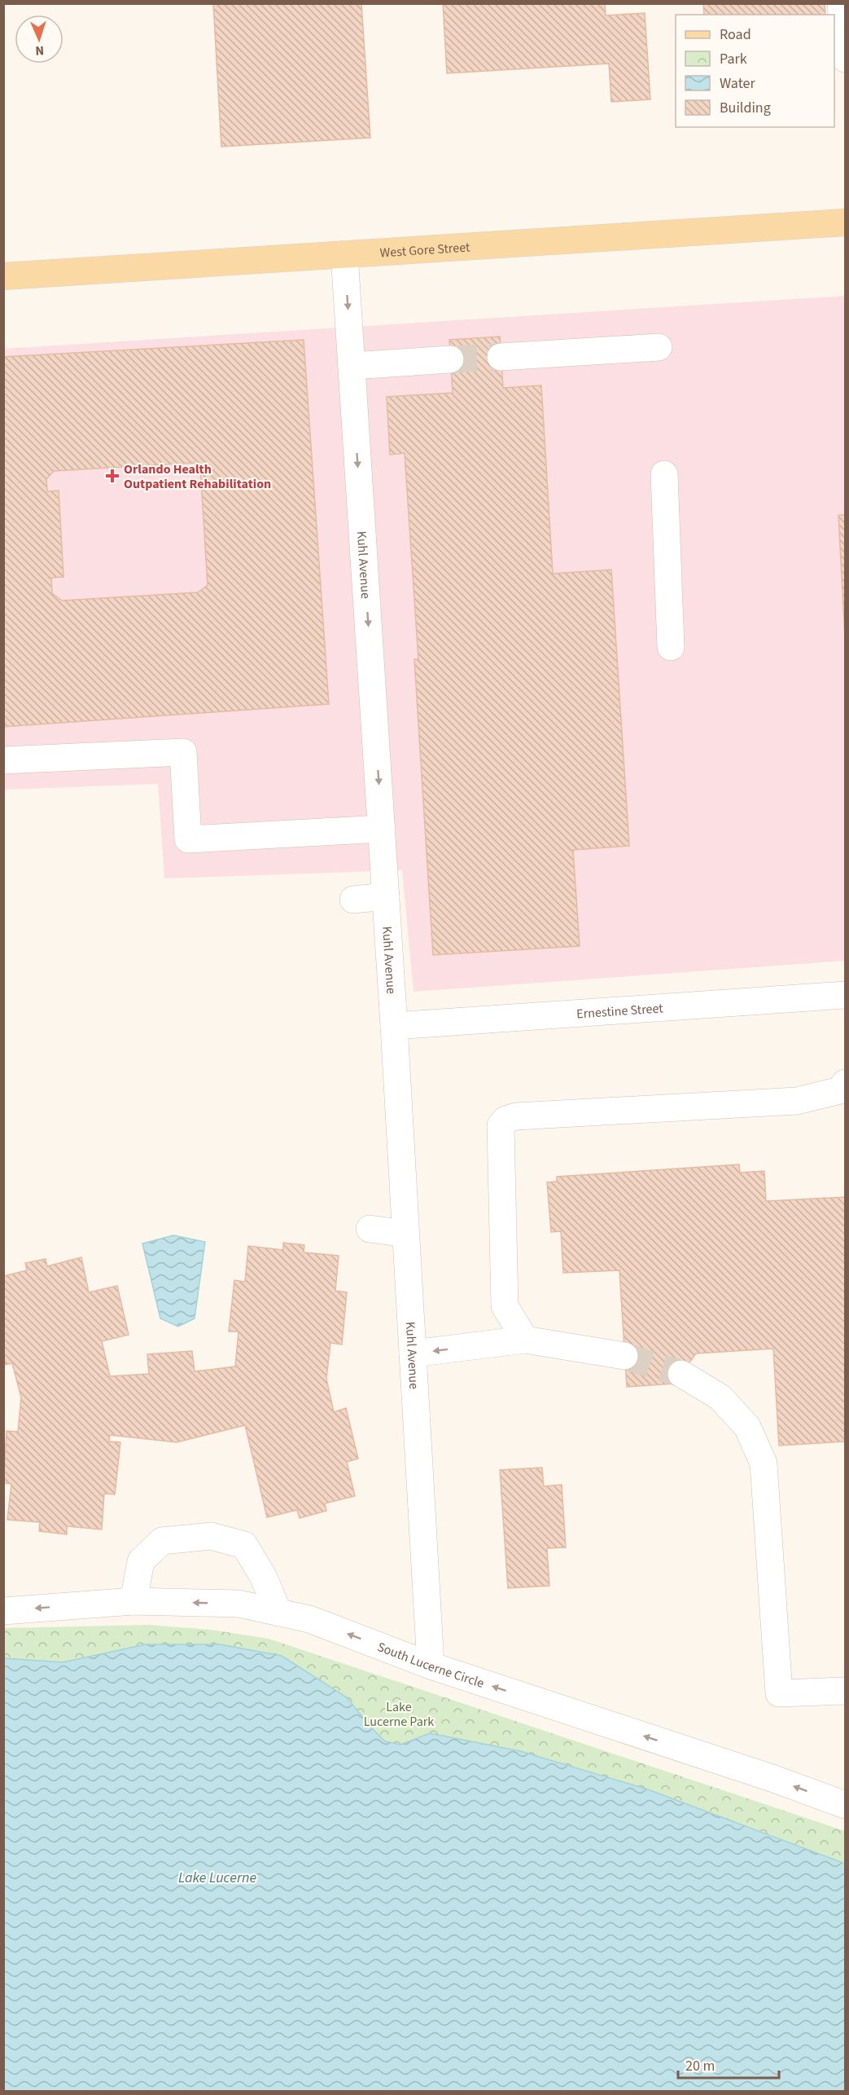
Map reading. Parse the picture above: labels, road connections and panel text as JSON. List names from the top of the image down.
{
  "streets": {
    "main road": ["West Gore Street"],
    "street": ["Kuhl Avenue", "Ernestine Street", "South Lucerne Circle"]
  },
  "crossings": [
    ["West Gore Street", "Kuhl Avenue"],
    ["Kuhl Avenue", "Ernestine Street"],
    ["Kuhl Avenue", "South Lucerne Circle"]
  ],
  "one_way": ["Kuhl Avenue", "South Lucerne Circle"],
  "water": ["Lake Lucerne"],
  "parks": ["Lake Lucerne Park"],
  "places": {
    "health": ["Orlando Health Outpatient Rehabilitation"]
  },
  "legend": [
    "Road",
    "Park",
    "Water",
    "Building"
  ],
  "scale_bar": "20 m",
  "north": "bottom"
}
